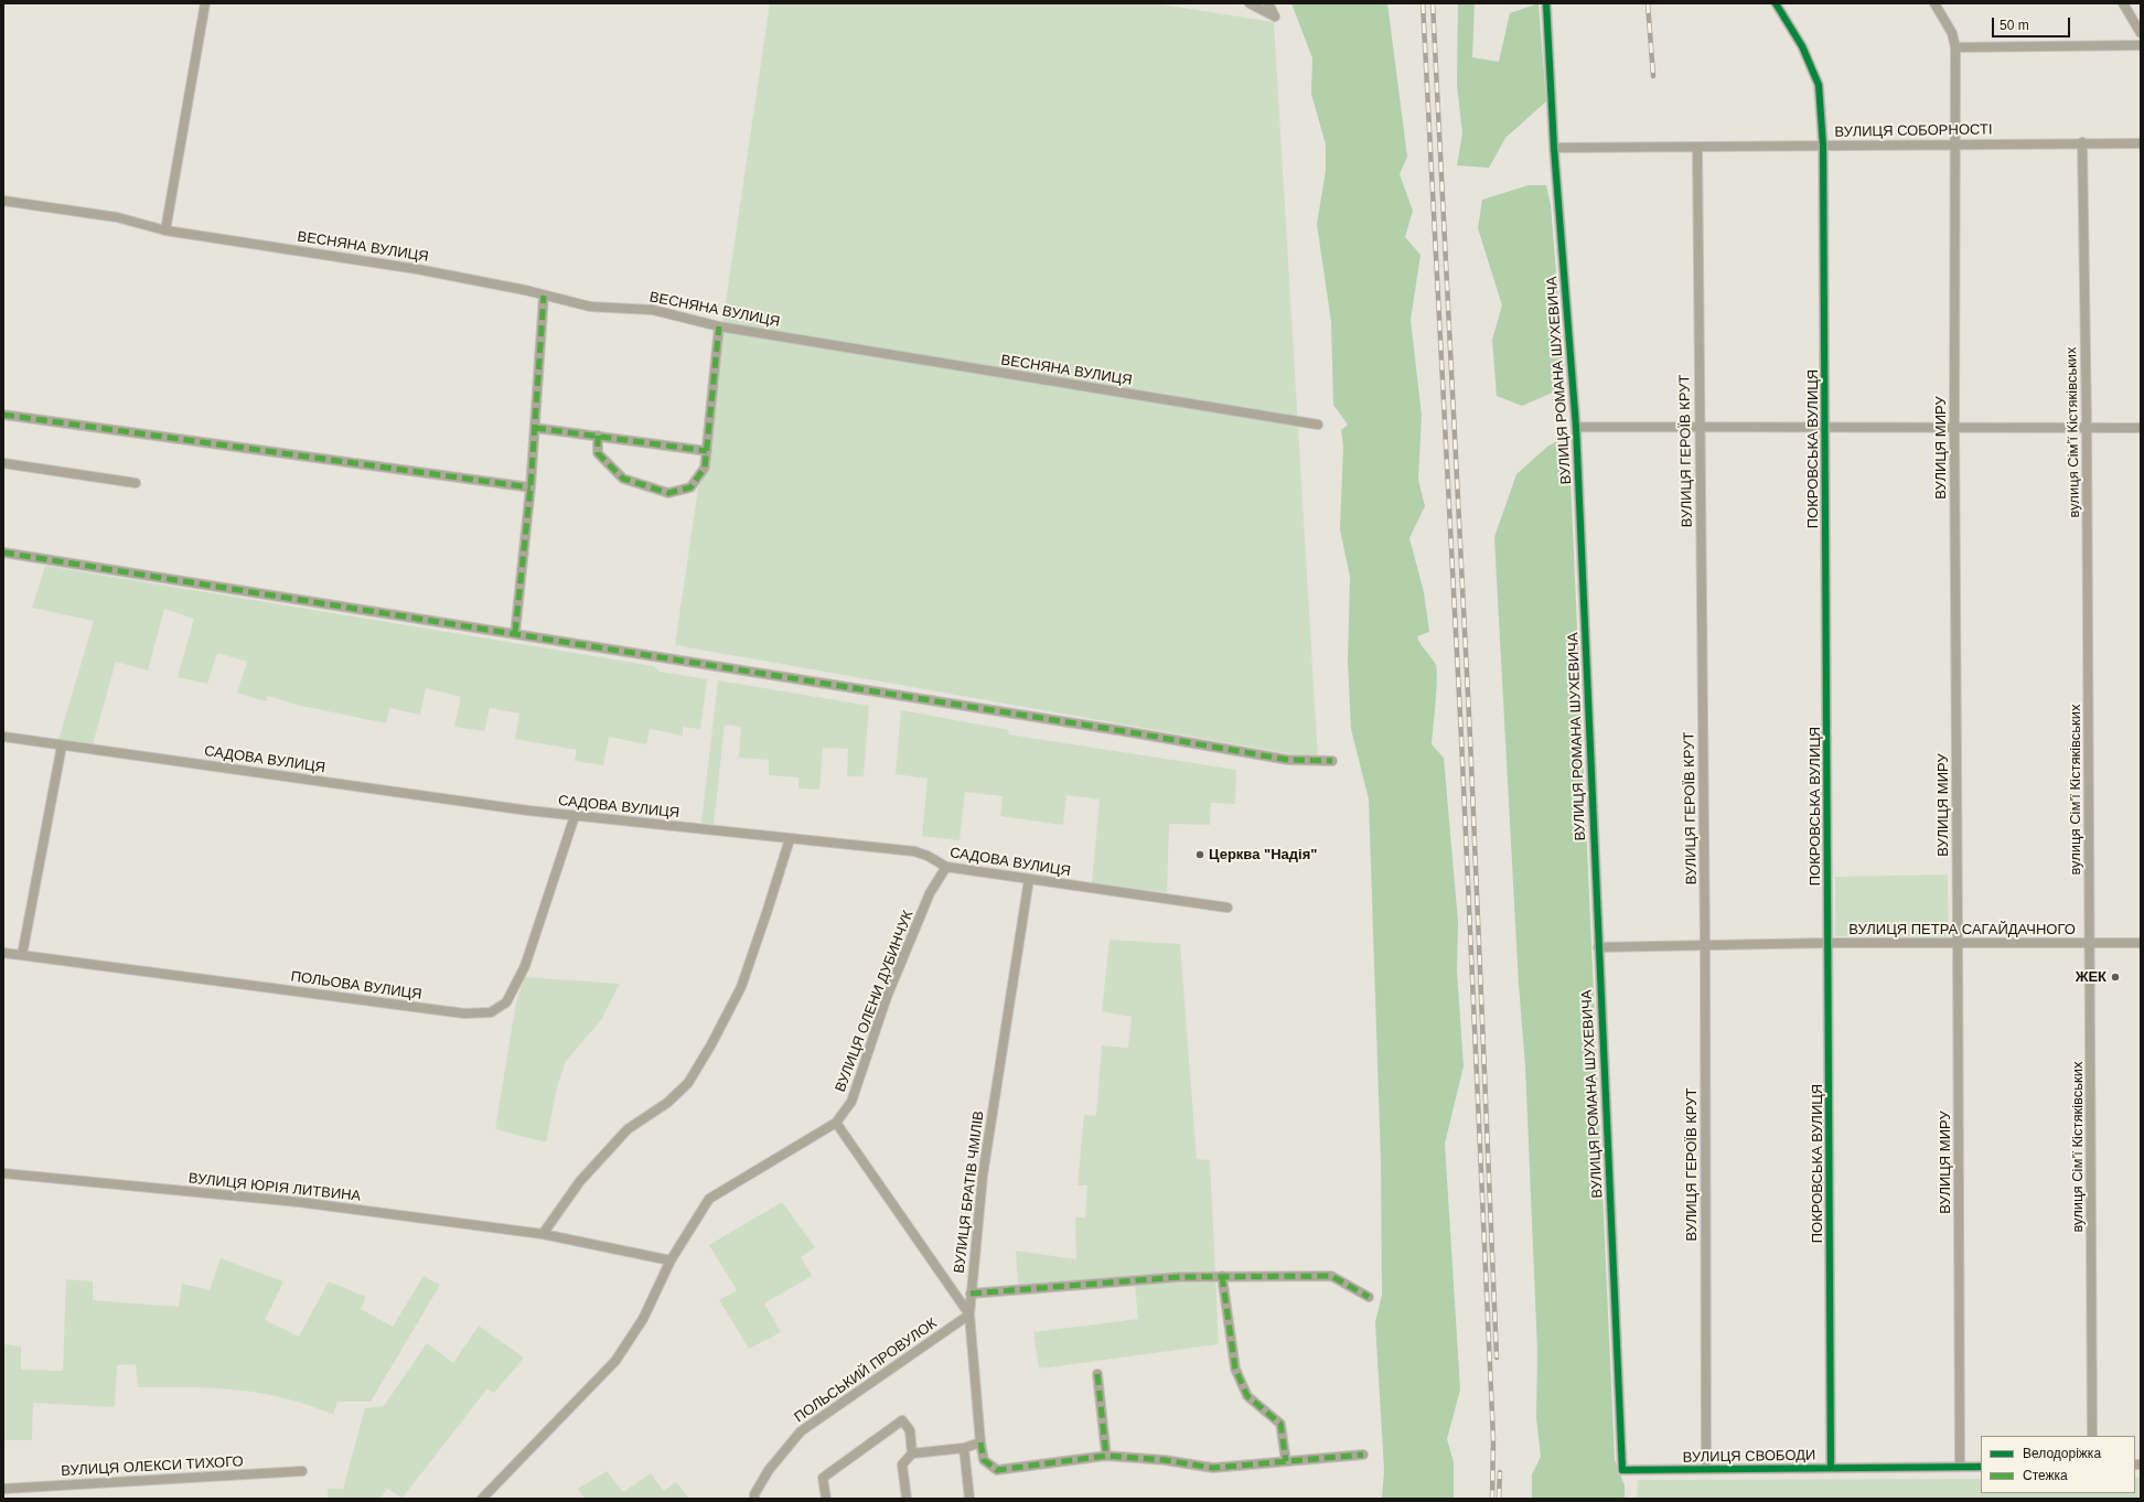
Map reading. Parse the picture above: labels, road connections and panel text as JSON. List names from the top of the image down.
{
  "streets": {
    "street": [
      "ВУЛИЦЯ СОБОРНОСТІ",
      "ВЕСНЯНА ВУЛИЦЯ",
      "ВУЛИЦЯ РОМАНА ШУХЕВИЧА",
      "вулиця Сімʼї Кістяківських",
      "ВУЛИЦЯ МИРУ",
      "ПОКРОВСЬКА ВУЛИЦЯ",
      "ВУЛИЦЯ ГЕРОЇВ КРУТ",
      "САДОВА ВУЛИЦЯ",
      "ВУЛИЦЯ ПЕТРА САГАЙДАЧНОГО",
      "ПОЛЬОВА ВУЛИЦЯ",
      "ВУЛИЦЯ ОЛЕНИ ДУБИНЧУК",
      "ВУЛИЦЯ ЮРІЯ ЛИТВИНА",
      "ВУЛИЦЯ БРАТІВ ЧМІЛІВ",
      "ПОЛЬСЬКИЙ ПРОВУЛОК",
      "ВУЛИЦЯ СВОБОДИ",
      "ВУЛИЦЯ ОЛЕКСИ ТИХОГО"
    ]
  },
  "crossings": [
    ["ВУЛИЦЯ СОБОРНОСТІ", "ВУЛИЦЯ РОМАНА ШУХЕВИЧА"],
    ["ВУЛИЦЯ СОБОРНОСТІ", "вулиця Сімʼї Кістяківських"],
    ["ВУЛИЦЯ СОБОРНОСТІ", "ВУЛИЦЯ МИРУ"],
    ["ВУЛИЦЯ СОБОРНОСТІ", "ПОКРОВСЬКА ВУЛИЦЯ"],
    ["ВУЛИЦЯ СОБОРНОСТІ", "ВУЛИЦЯ ГЕРОЇВ КРУТ"],
    ["ВУЛИЦЯ РОМАНА ШУХЕВИЧА", "ВУЛИЦЯ ПЕТРА САГАЙДАЧНОГО"],
    ["ВУЛИЦЯ РОМАНА ШУХЕВИЧА", "ВУЛИЦЯ СВОБОДИ"],
    ["вулиця Сімʼї Кістяківських", "ВУЛИЦЯ ПЕТРА САГАЙДАЧНОГО"],
    ["ВУЛИЦЯ МИРУ", "ВУЛИЦЯ ПЕТРА САГАЙДАЧНОГО"],
    ["ВУЛИЦЯ МИРУ", "ВУЛИЦЯ СВОБОДИ"],
    ["ПОКРОВСЬКА ВУЛИЦЯ", "ВУЛИЦЯ ПЕТРА САГАЙДАЧНОГО"],
    ["ПОКРОВСЬКА ВУЛИЦЯ", "ВУЛИЦЯ СВОБОДИ"],
    ["ВУЛИЦЯ ГЕРОЇВ КРУТ", "ВУЛИЦЯ ПЕТРА САГАЙДАЧНОГО"],
    ["ВУЛИЦЯ ГЕРОЇВ КРУТ", "ВУЛИЦЯ СВОБОДИ"],
    ["САДОВА ВУЛИЦЯ", "ПОЛЬОВА ВУЛИЦЯ"],
    ["САДОВА ВУЛИЦЯ", "ВУЛИЦЯ ОЛЕНИ ДУБИНЧУК"],
    ["САДОВА ВУЛИЦЯ", "ВУЛИЦЯ БРАТІВ ЧМІЛІВ"],
    ["ВУЛИЦЯ ОЛЕНИ ДУБИНЧУК", "ВУЛИЦЯ ЮРІЯ ЛИТВИНА"],
    ["ВУЛИЦЯ БРАТІВ ЧМІЛІВ", "ПОЛЬСЬКИЙ ПРОВУЛОК"]
  ],
  "places": ["Церква \"Надія\"", "ЖЕК"],
  "legend": ["Велодоріжка", "Стежка"],
  "scale_bar": "50 m"
}
